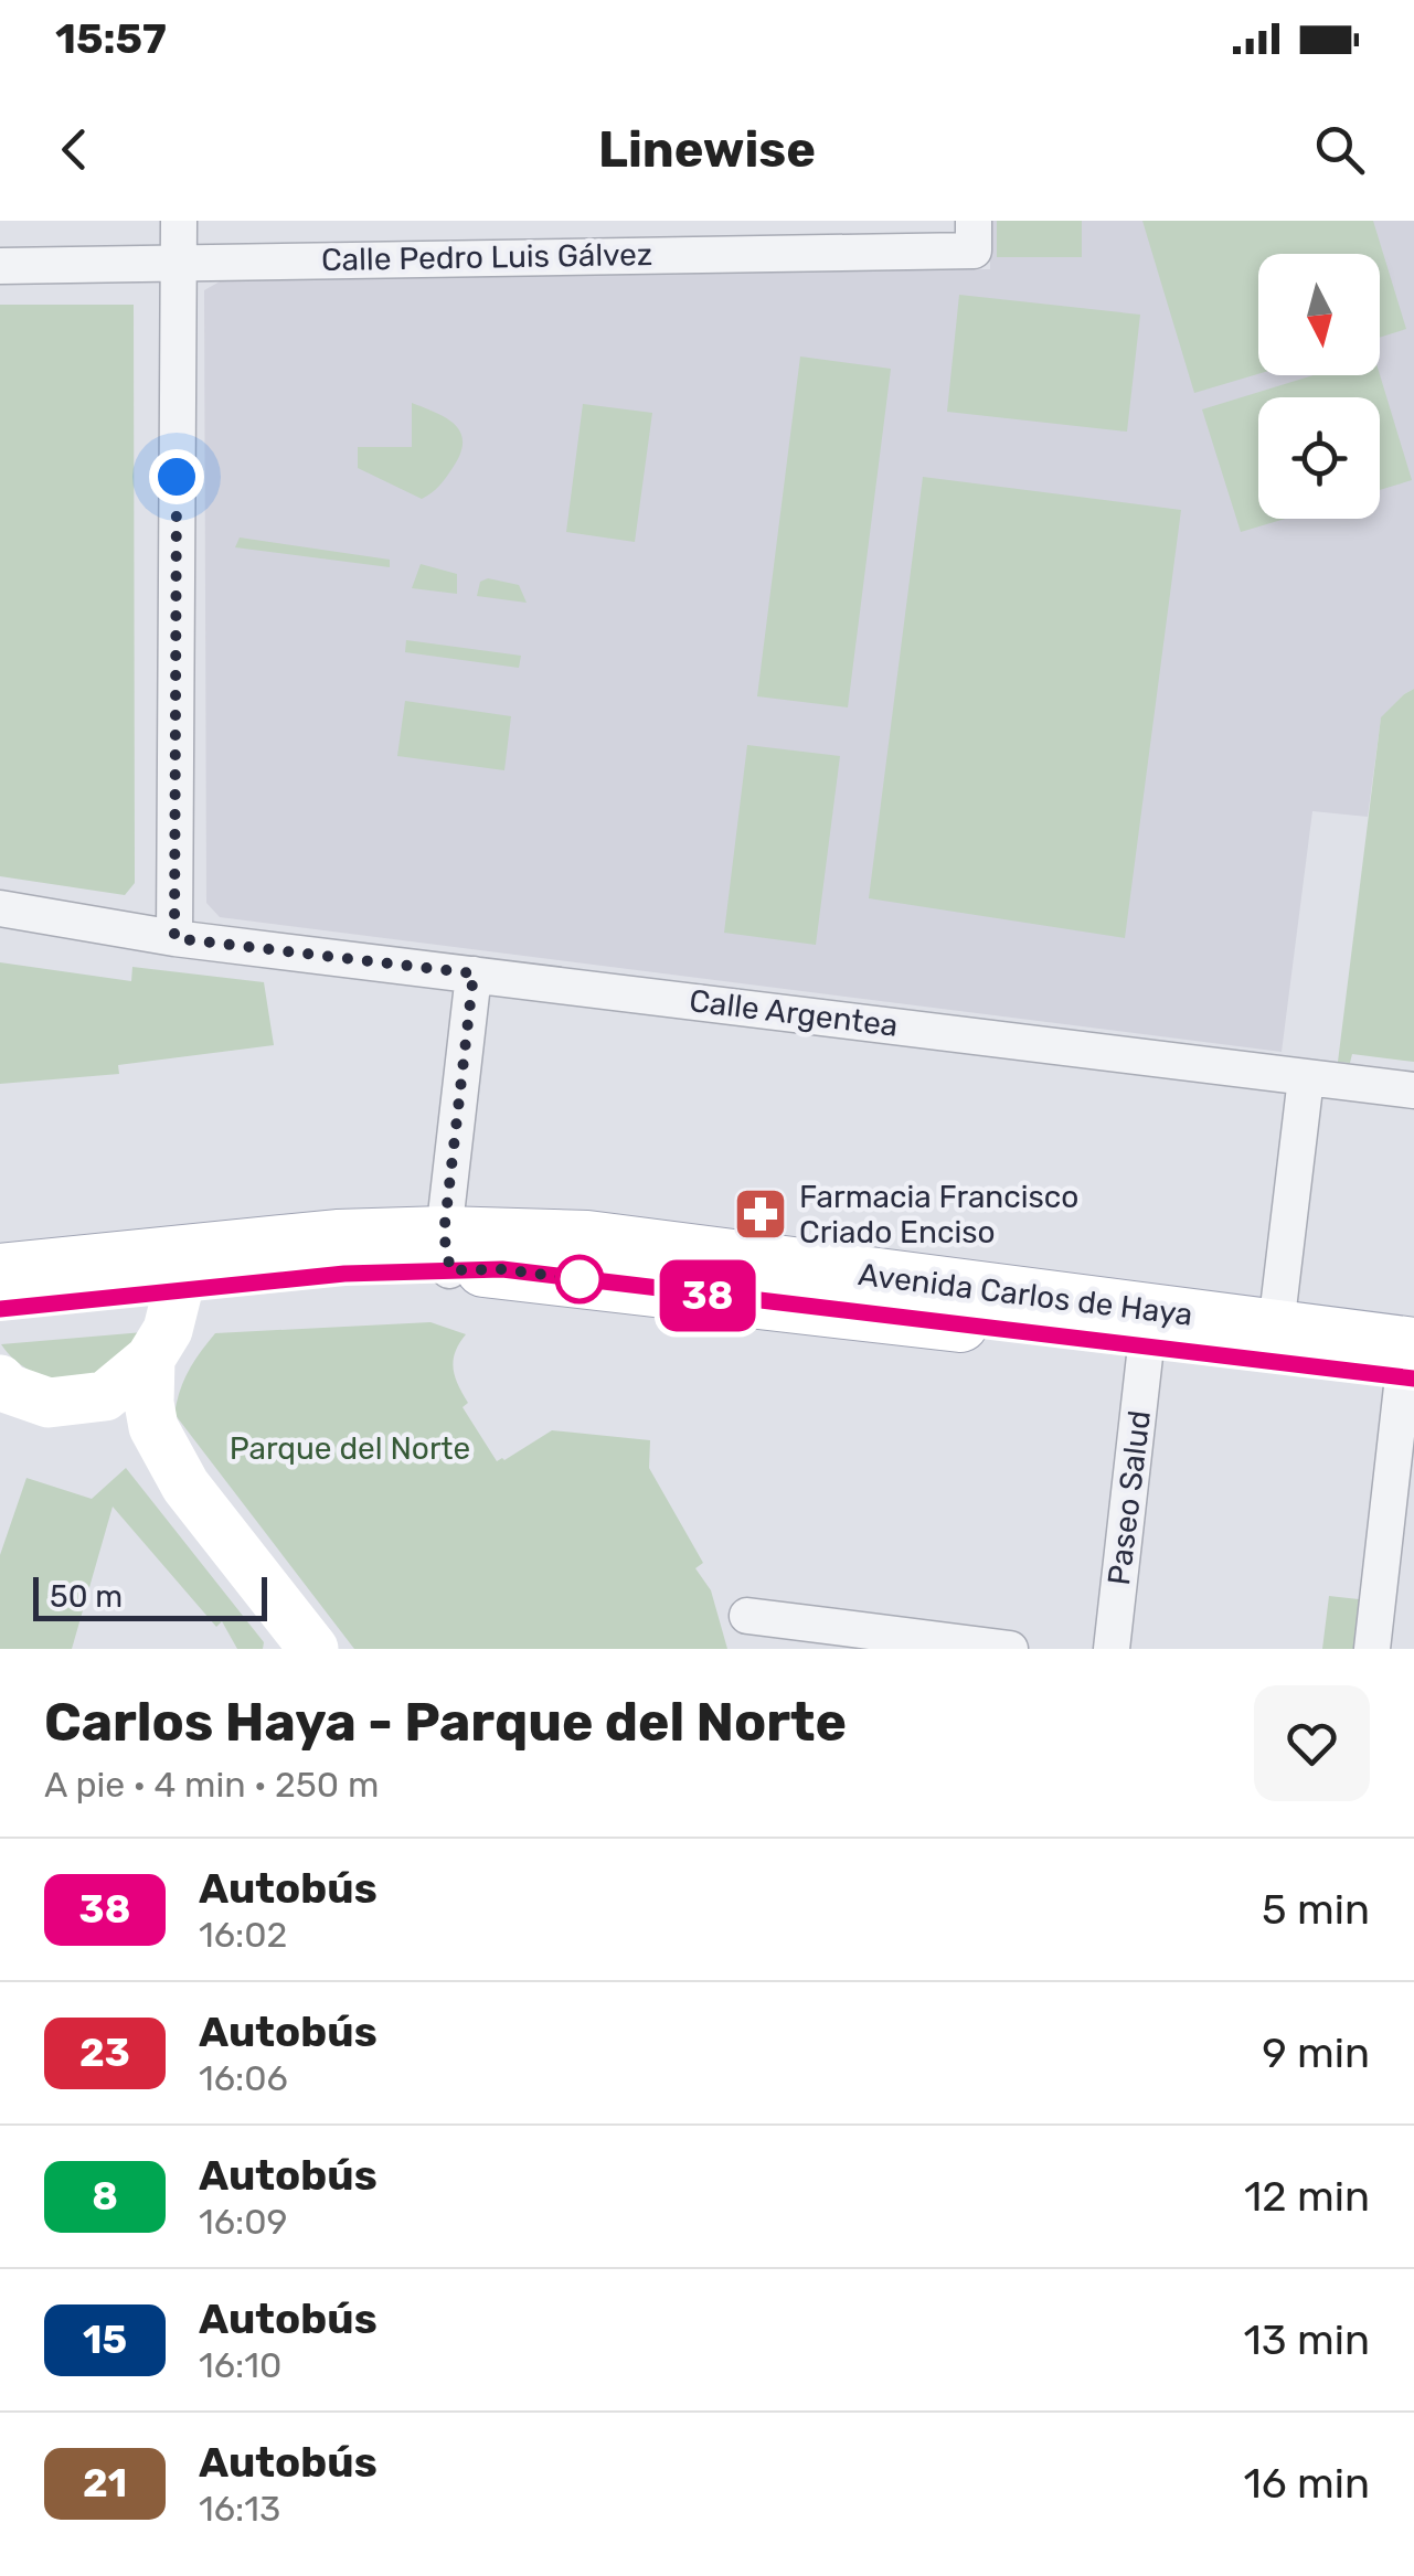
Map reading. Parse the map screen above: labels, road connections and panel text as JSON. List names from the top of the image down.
{
  "streets": {
    "main road": ["Avenida Carlos de Haya"],
    "street": ["Calle Pedro Luis Gálvez", "Calle Argentea", "Paseo Salud"]
  },
  "crossings": [
    ["Avenida Carlos de Haya", "Paseo Salud"]
  ],
  "parks": ["Parque del Norte"],
  "places": {
    "pharmacy": ["Farmacia Francisco Criado Enciso"]
  },
  "lines": ["bus line 38"],
  "scale_bar": "50 m",
  "north": "bottom",
  "page": {
    "status": "15:57",
    "header": "Linewise",
    "on_map": "38",
    "scale": "50 m",
    "heading": ["Carlos Haya - Parque del Norte", "A pie · 4 min · 250 m"],
    "list": [
      {
        "mark": "38",
        "name": "Autobús",
        "note": "16:02",
        "value": "5 min"
      },
      {
        "mark": "23",
        "name": "Autobús",
        "note": "16:06",
        "value": "9 min"
      },
      {
        "mark": "8",
        "name": "Autobús",
        "note": "16:09",
        "value": "12 min"
      },
      {
        "mark": "15",
        "name": "Autobús",
        "note": "16:10",
        "value": "13 min"
      },
      {
        "mark": "21",
        "name": "Autobús",
        "note": "16:13",
        "value": "16 min"
      }
    ]
  }
}
